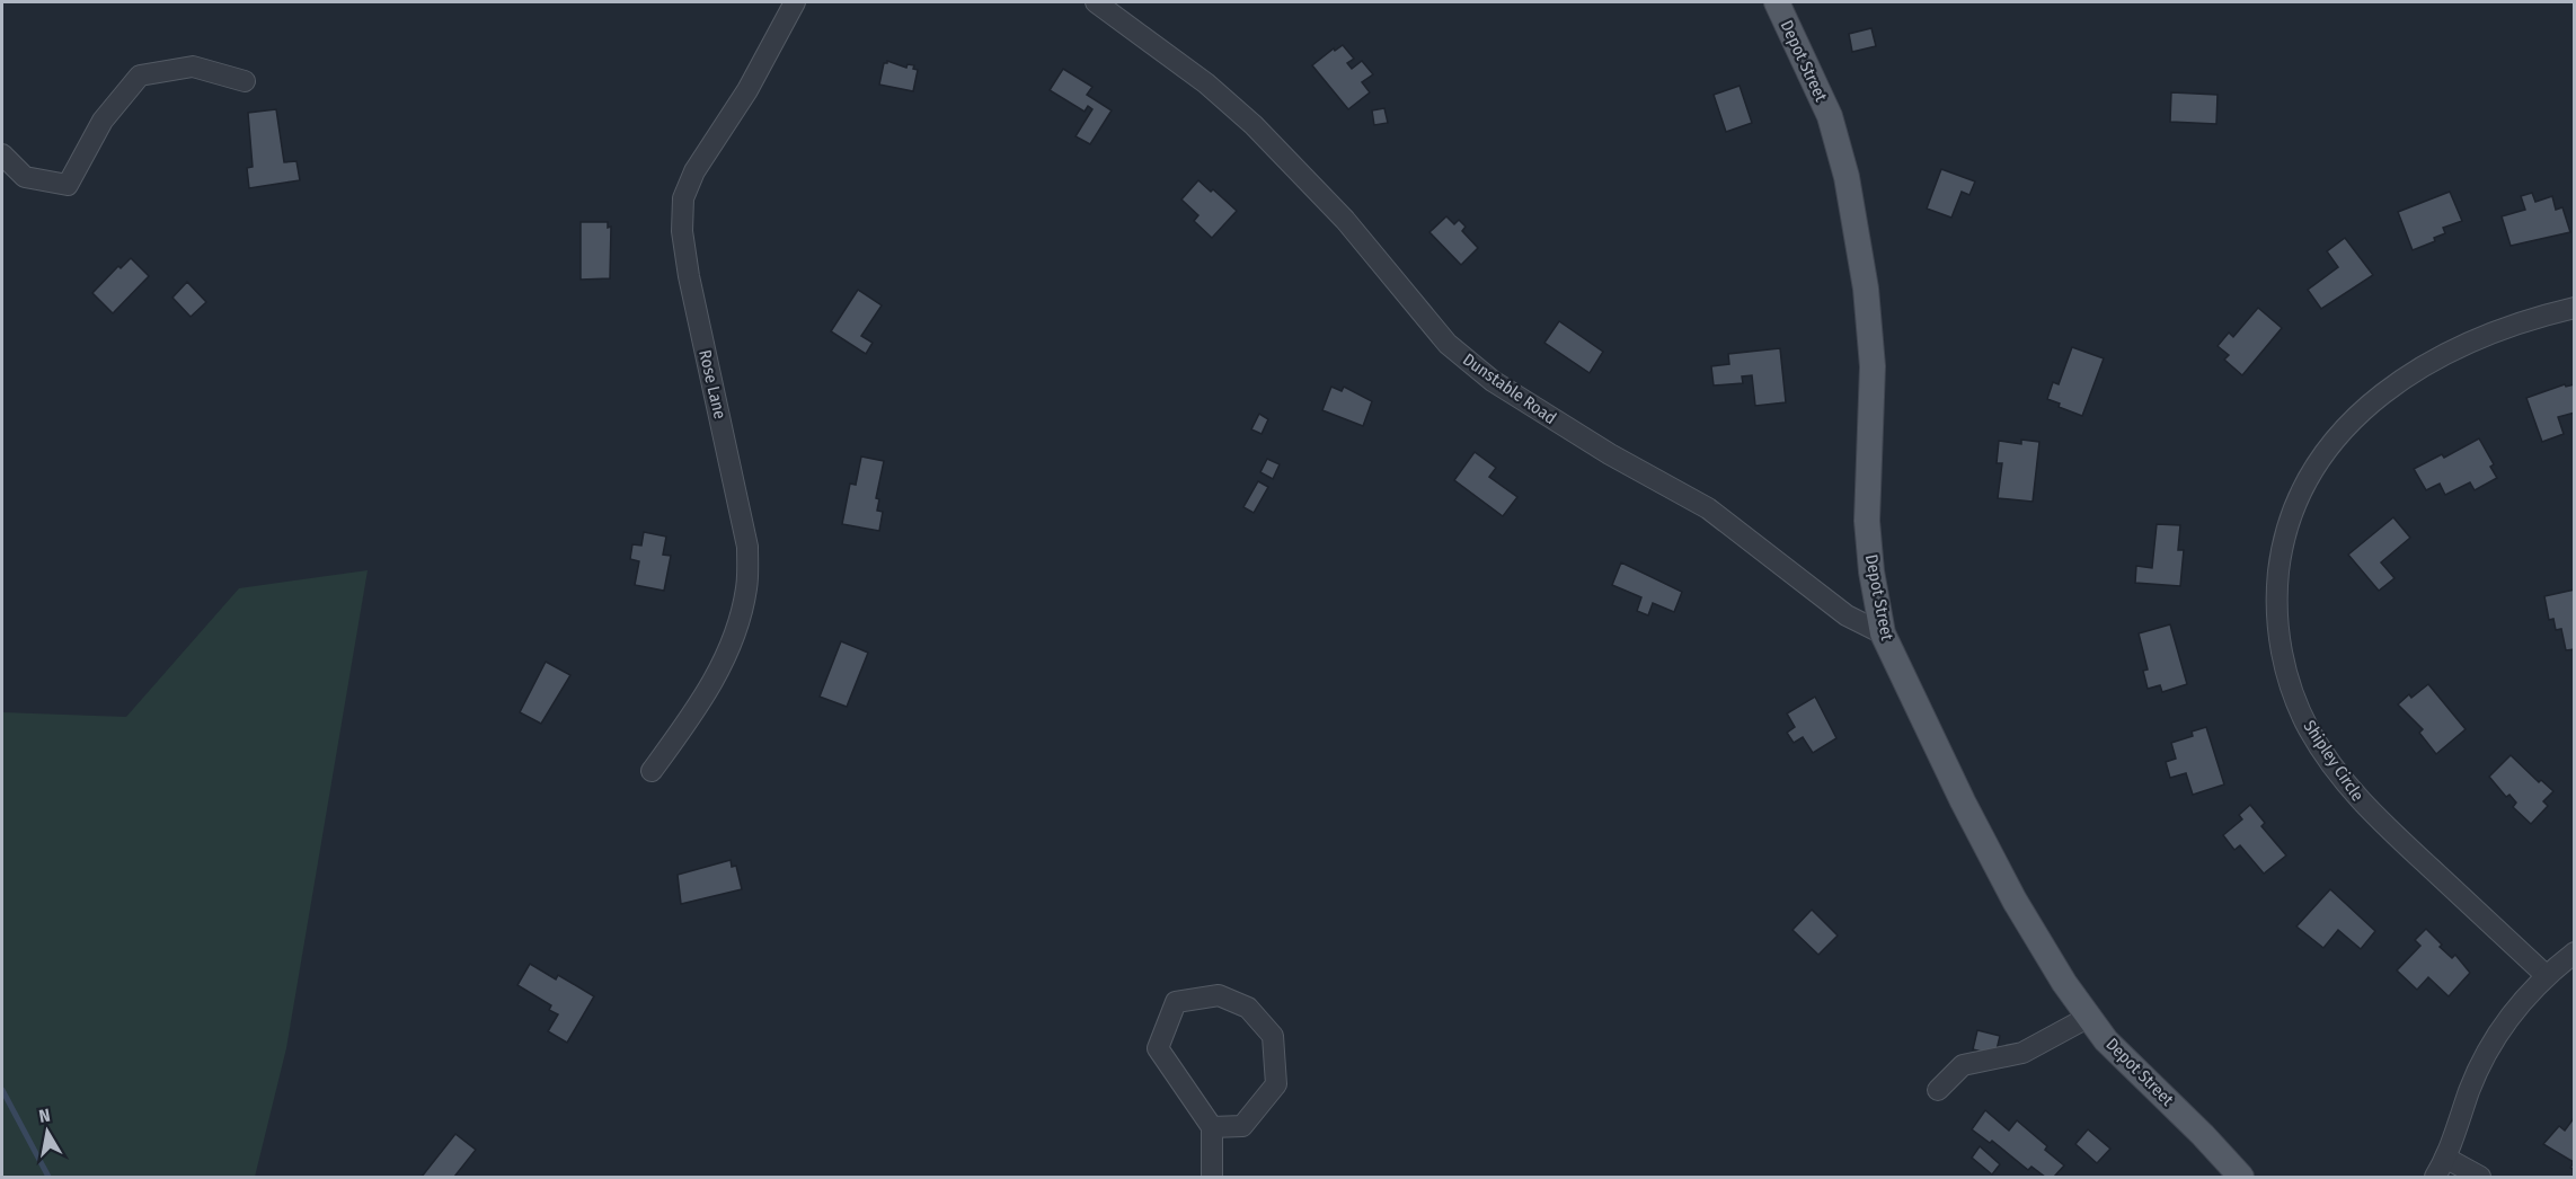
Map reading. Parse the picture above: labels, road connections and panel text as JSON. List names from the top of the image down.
{
  "streets": {
    "main road": ["Depot Street"],
    "street": ["Rose Lane", "Dunstable Road", "Shipley Circle"]
  },
  "crossings": [
    ["Depot Street", "Dunstable Road"]
  ],
  "north": "top"
}
